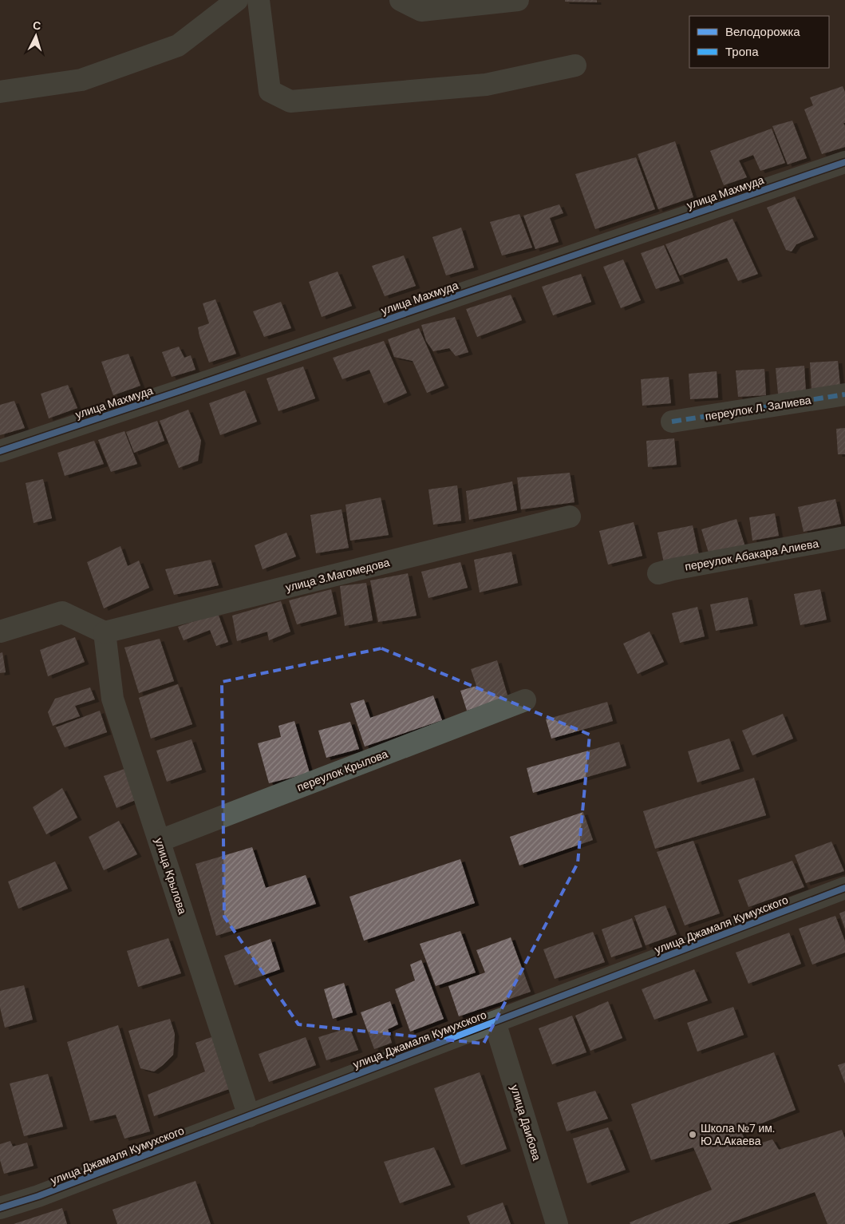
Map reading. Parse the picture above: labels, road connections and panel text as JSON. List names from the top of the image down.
{
  "streets": {
    "street": [
      "улица Махмуда",
      "переулок Л. Залиева",
      "переулок Абакара Алиева",
      "улица З.Магомедова",
      "переулок Крылова",
      "улица Крылова",
      "улица Джамаля Кумухского",
      "улица Даибова"
    ]
  },
  "crossings": [
    ["улица З.Магомедова", "улица Крылова"],
    ["переулок Крылова", "улица Крылова"],
    ["улица Крылова", "улица Джамаля Кумухского"],
    ["улица Джамаля Кумухского", "улица Даибова"]
  ],
  "places": ["Школа №7 им. Ю.А.Акаева"],
  "legend": ["Велодорожка", "Тропа"],
  "north": "top"
}
